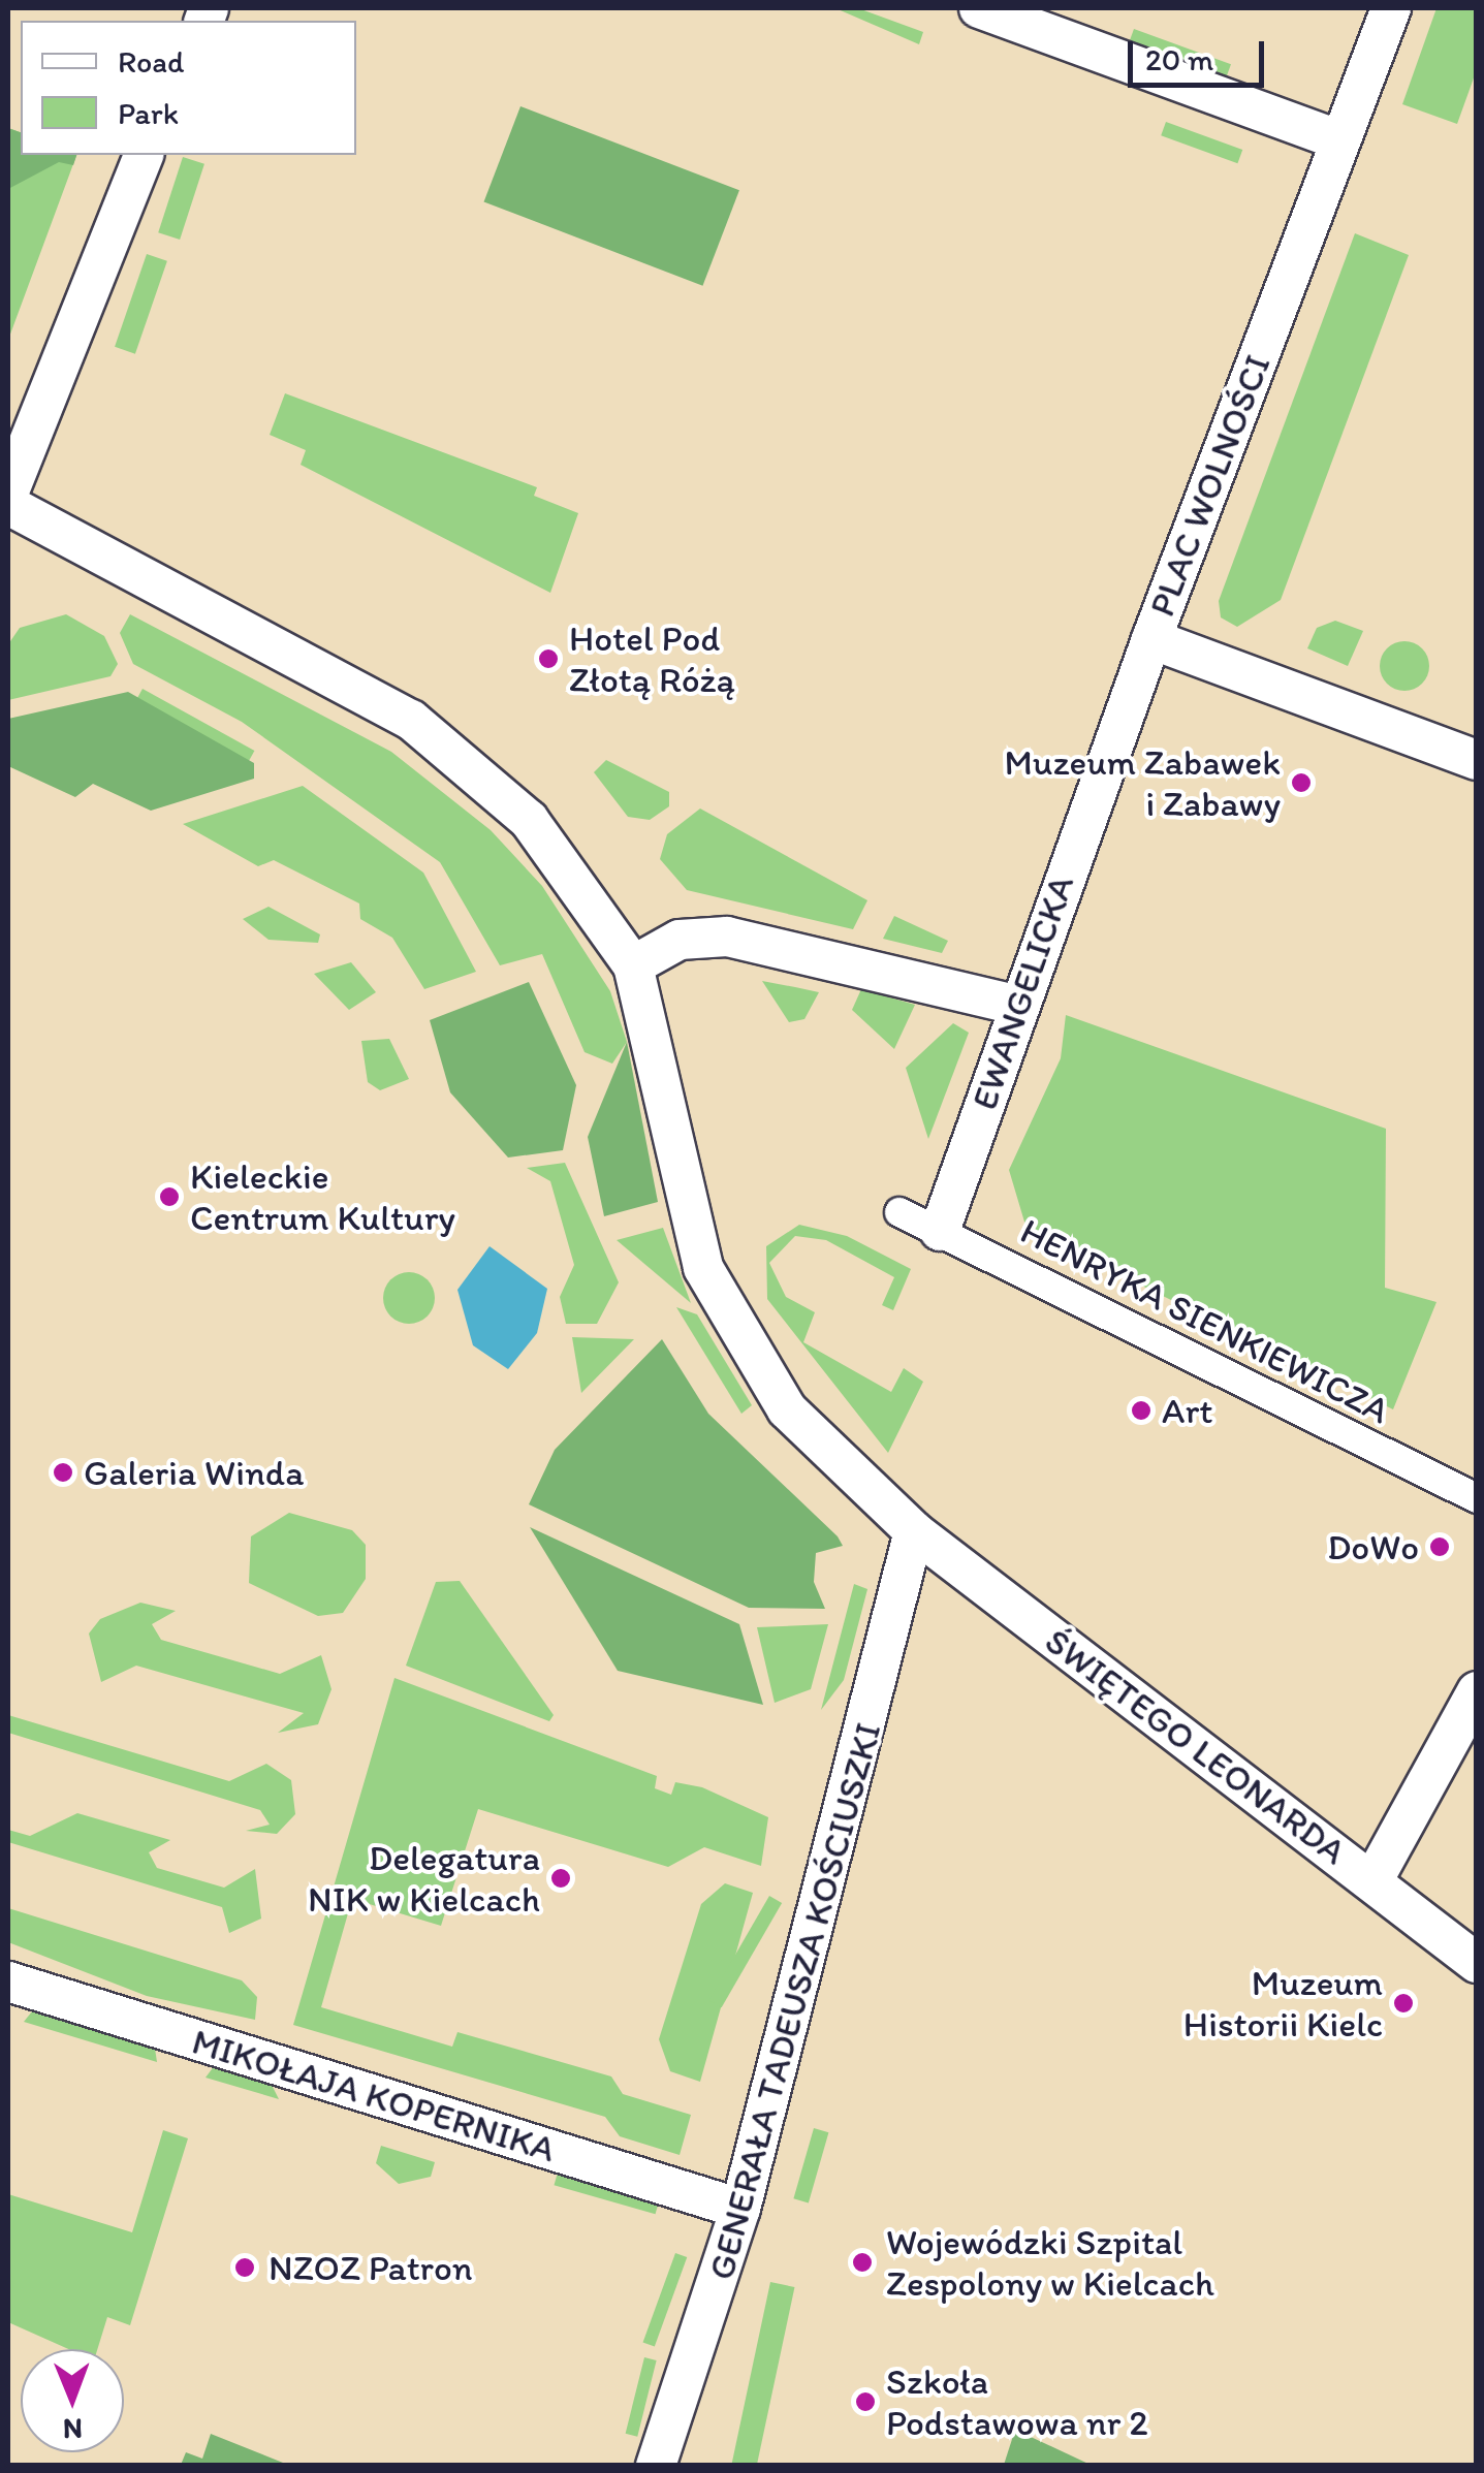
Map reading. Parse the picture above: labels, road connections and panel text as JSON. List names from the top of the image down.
{
  "streets": {
    "street": [
      "PLAC WOLNOŚCI",
      "EWANGELICKA",
      "HENRYKA SIENKIEWICZA",
      "ŚWIĘTEGO LEONARDA",
      "GENERAŁA TADEUSZA KOŚCIUSZKI",
      "MIKOŁAJA KOPERNIKA"
    ]
  },
  "crossings": [
    ["PLAC WOLNOŚCI", "EWANGELICKA"],
    ["EWANGELICKA", "HENRYKA SIENKIEWICZA"],
    ["ŚWIĘTEGO LEONARDA", "GENERAŁA TADEUSZA KOŚCIUSZKI"],
    ["GENERAŁA TADEUSZA KOŚCIUSZKI", "MIKOŁAJA KOPERNIKA"]
  ],
  "places": [
    "Hotel Pod Złotą Różą",
    "Muzeum Zabawek i Zabawy",
    "Kieleckie Centrum Kultury",
    "Art",
    "Galeria Winda",
    "DoWo",
    "Delegatura NIK w Kielcach",
    "Muzeum Historii Kielc",
    "Wojewódzki Szpital Zespolony w Kielcach",
    "NZOZ Patron",
    "Szkoła Podstawowa nr 2"
  ],
  "legend": ["Road", "Park"],
  "scale_bar": "20 m",
  "north": "bottom"
}
